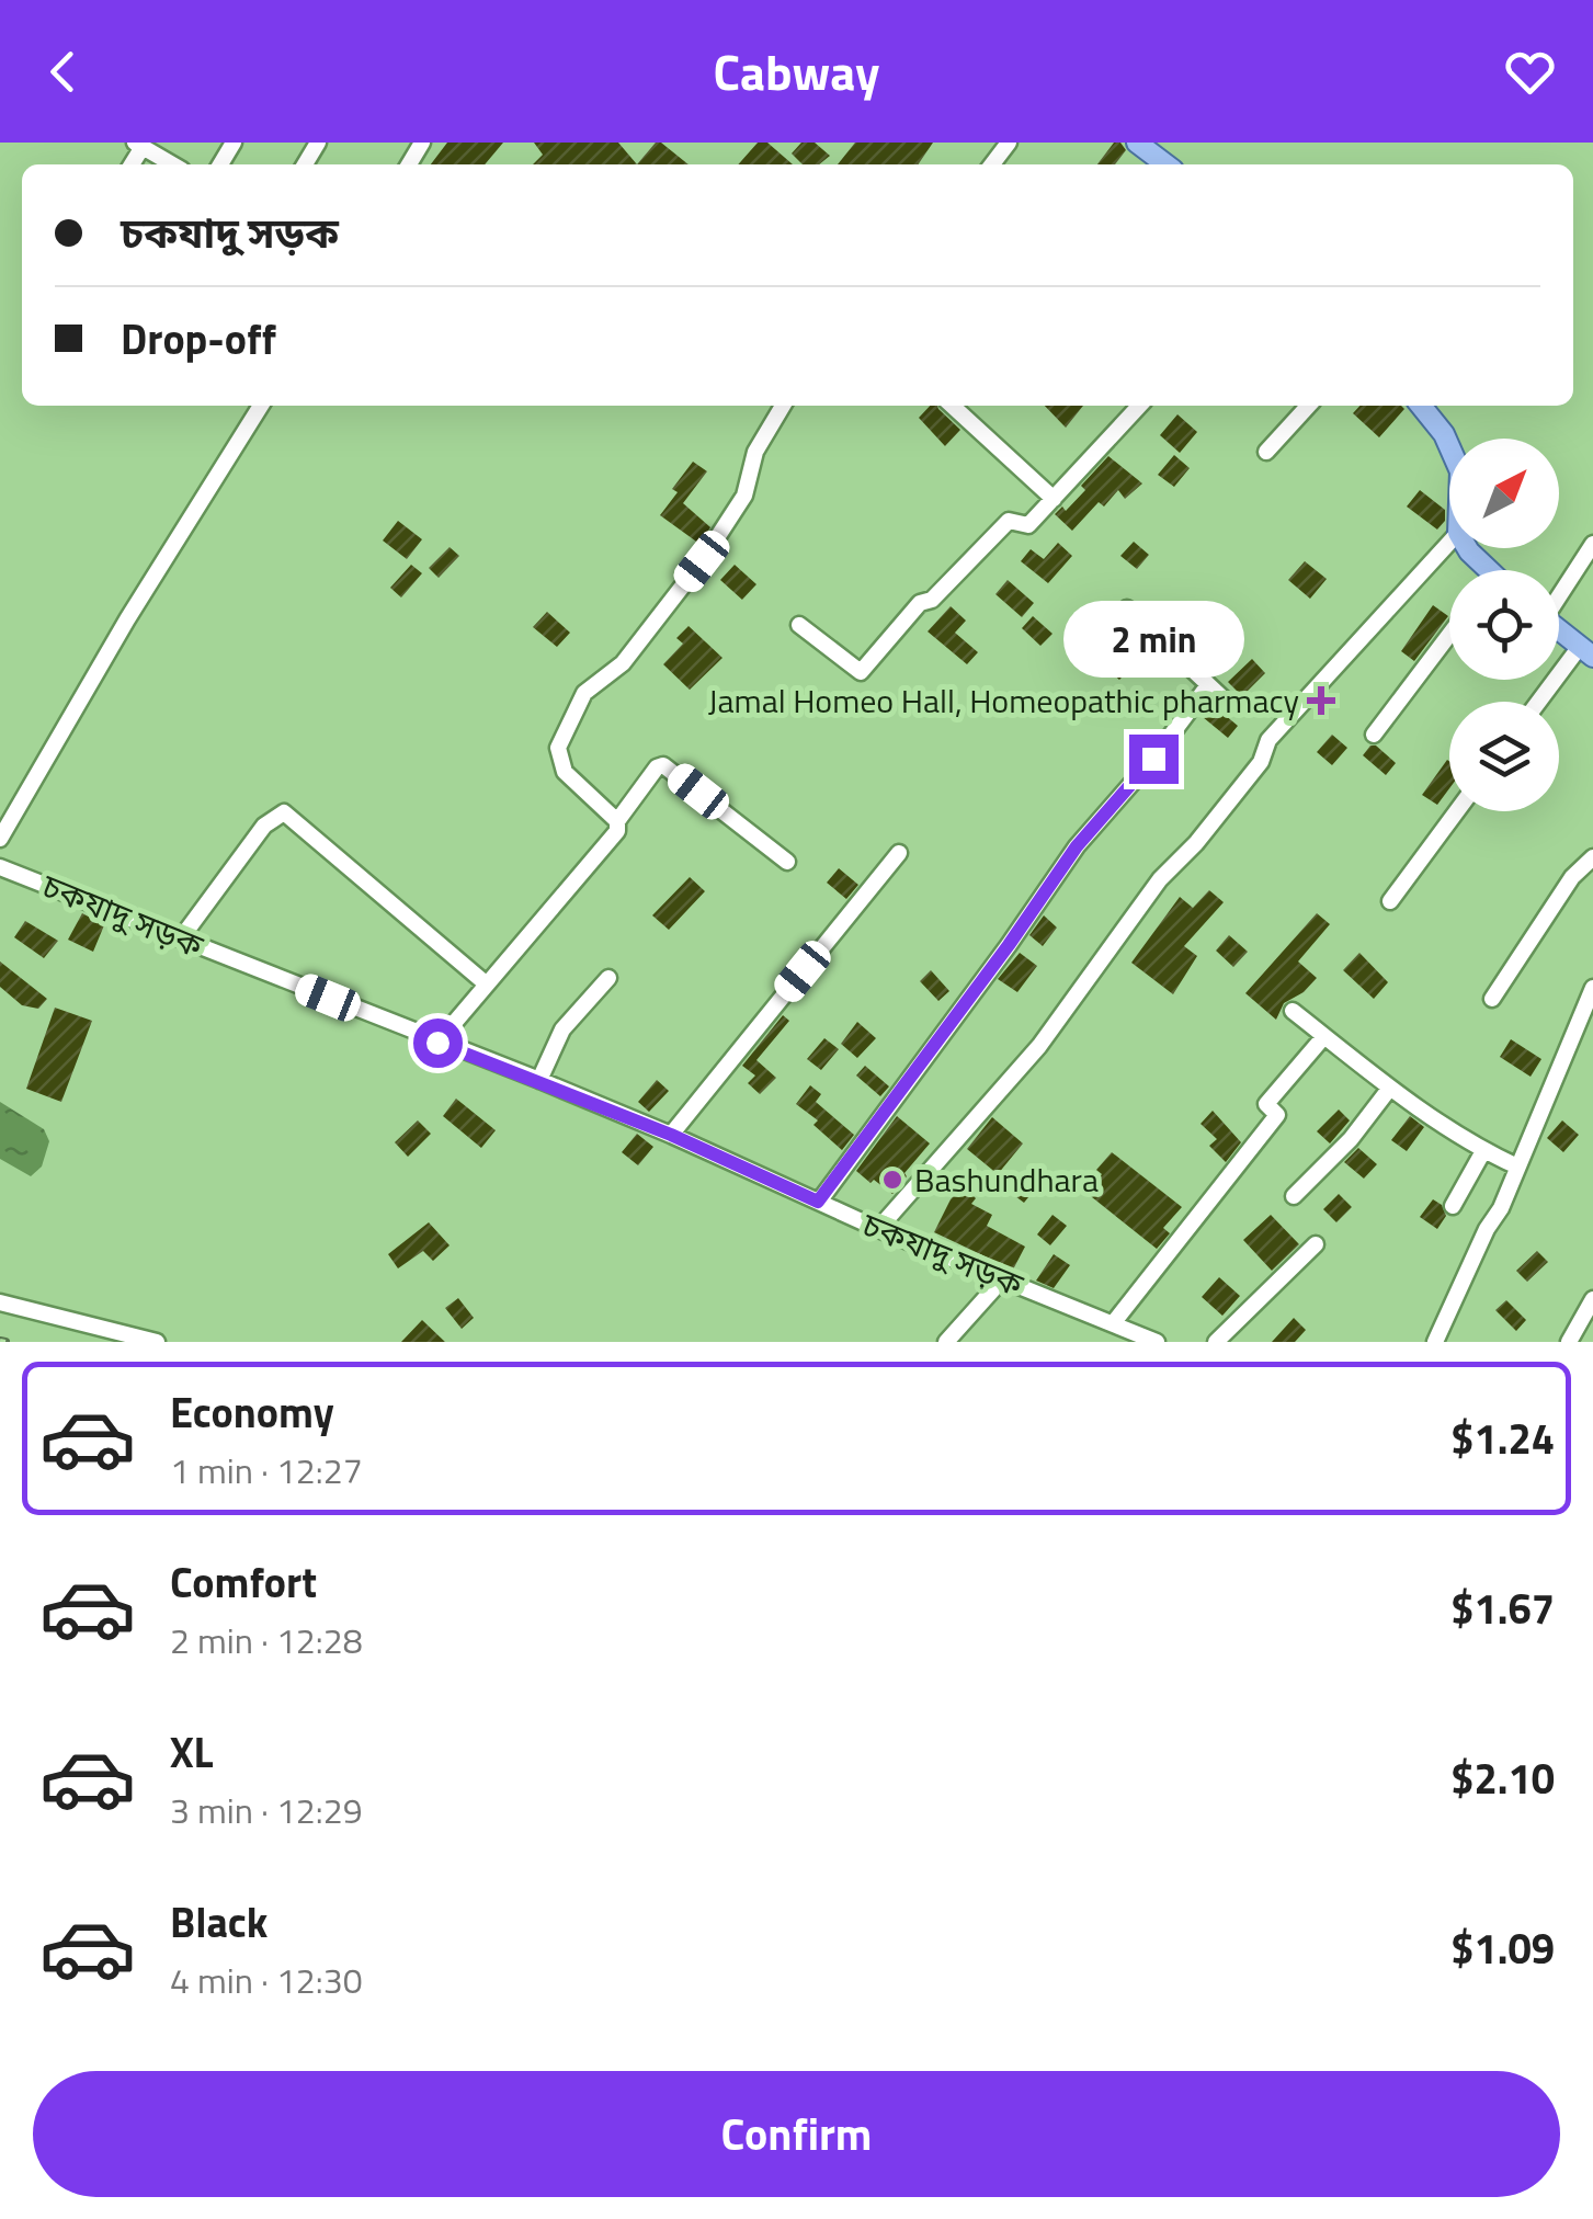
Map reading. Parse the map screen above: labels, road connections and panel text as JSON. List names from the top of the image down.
{
  "streets": {
    "street": ["চকযাদু সড়ক"]
  },
  "places": {
    "health": ["Jamal Homeo Hall, Homeopathic pharmacy"],
    "other": ["Bashundhara"]
  },
  "north": "top right",
  "page": {
    "header": "Cabway",
    "banner": ["চকযাদু সড়ক", "Drop-off"],
    "bubble": "2 min",
    "list": [
      {
        "name": "Economy",
        "note": "1 min · 12:27",
        "value": "$1.24"
      },
      {
        "name": "Comfort",
        "note": "2 min · 12:28",
        "value": "$1.67"
      },
      {
        "name": "XL",
        "note": "3 min · 12:29",
        "value": "$2.10"
      },
      {
        "name": "Black",
        "note": "4 min · 12:30",
        "value": "$1.09"
      }
    ],
    "buttons": "Confirm"
  }
}
